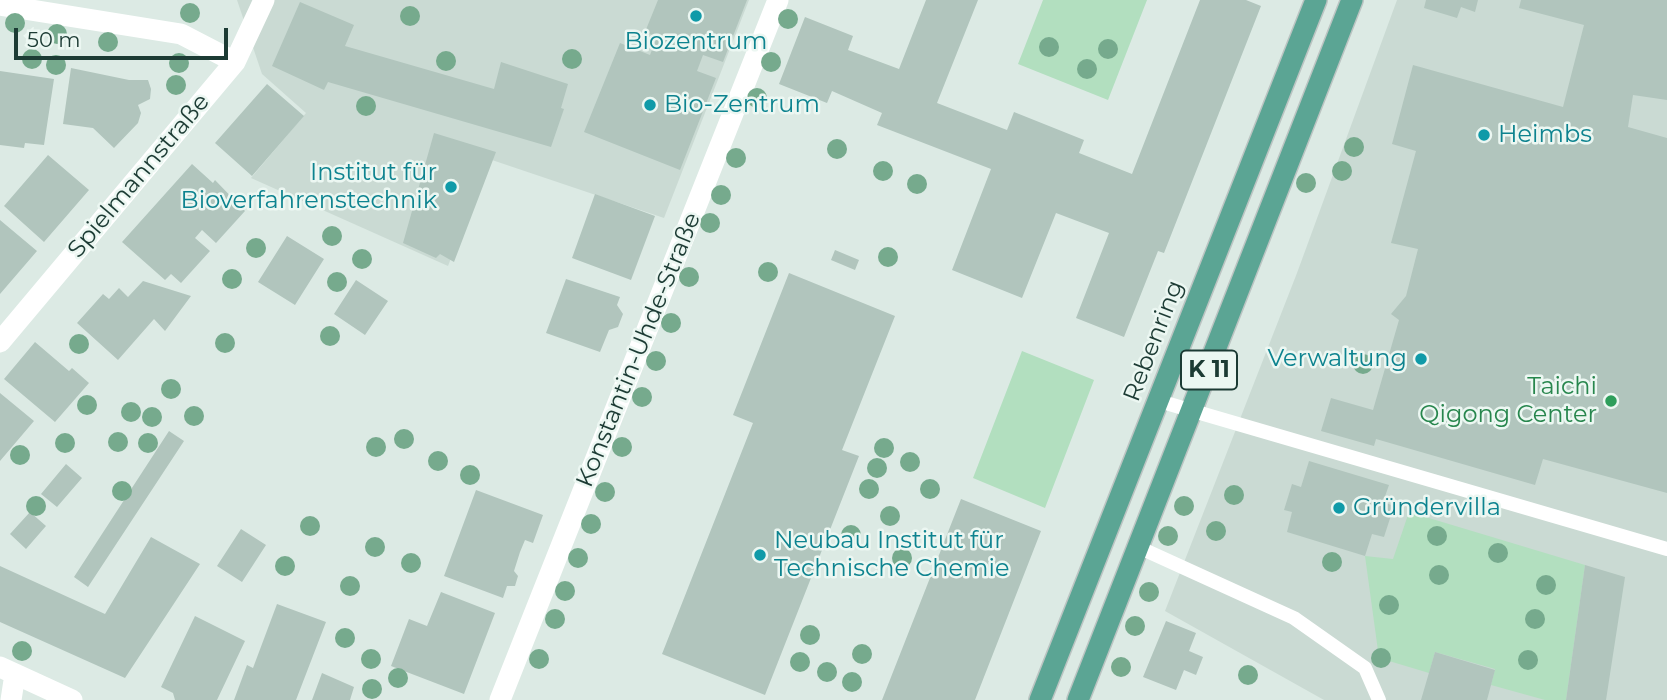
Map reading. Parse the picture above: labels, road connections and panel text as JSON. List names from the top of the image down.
{
  "streets": {
    "main road": ["Rebenring", "K 11"],
    "street": ["Spielmannstraße", "Konstantin-Uhde-Straße"]
  },
  "places": [
    "Biozentrum",
    "Bio-Zentrum",
    "Heimbs",
    "Institut für Bioverfahrenstechnik",
    "Verwaltung",
    "Taichi Qigong Center",
    "Gründervilla",
    "Neubau Institut für Technische Chemie"
  ],
  "scale_bar": "50 m"
}
